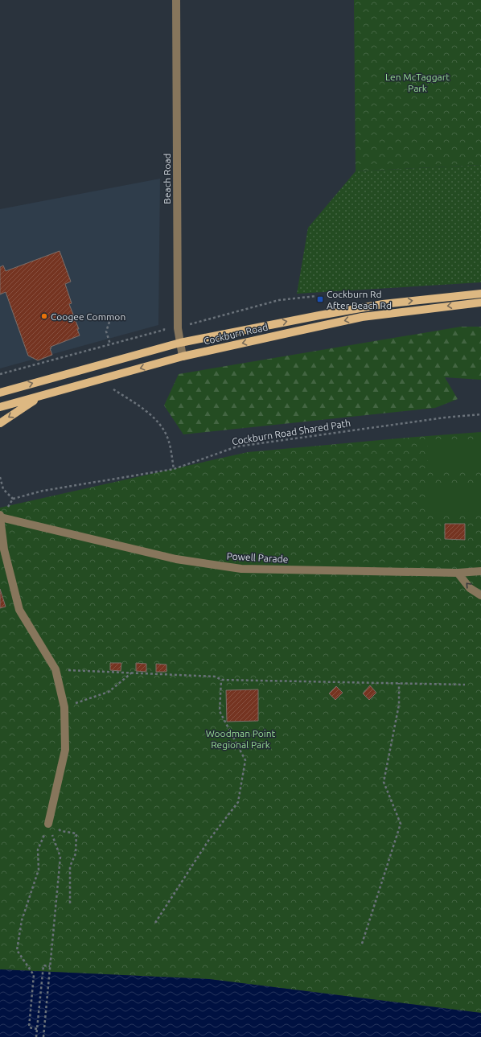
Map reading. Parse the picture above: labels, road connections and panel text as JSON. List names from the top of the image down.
{
  "streets": {
    "main road": ["Cockburn Road"],
    "street": ["Beach Road", "Powell Parade"],
    "path": ["Cockburn Road Shared Path"]
  },
  "crossings": [
    ["Beach Road", "Cockburn Road"]
  ],
  "parks": ["Len McTaggart Park", "Woodman Point Regional Park"],
  "places": {
    "transit": ["Cockburn Rd After Beach Rd"],
    "other": ["Coogee Common"]
  }
}
